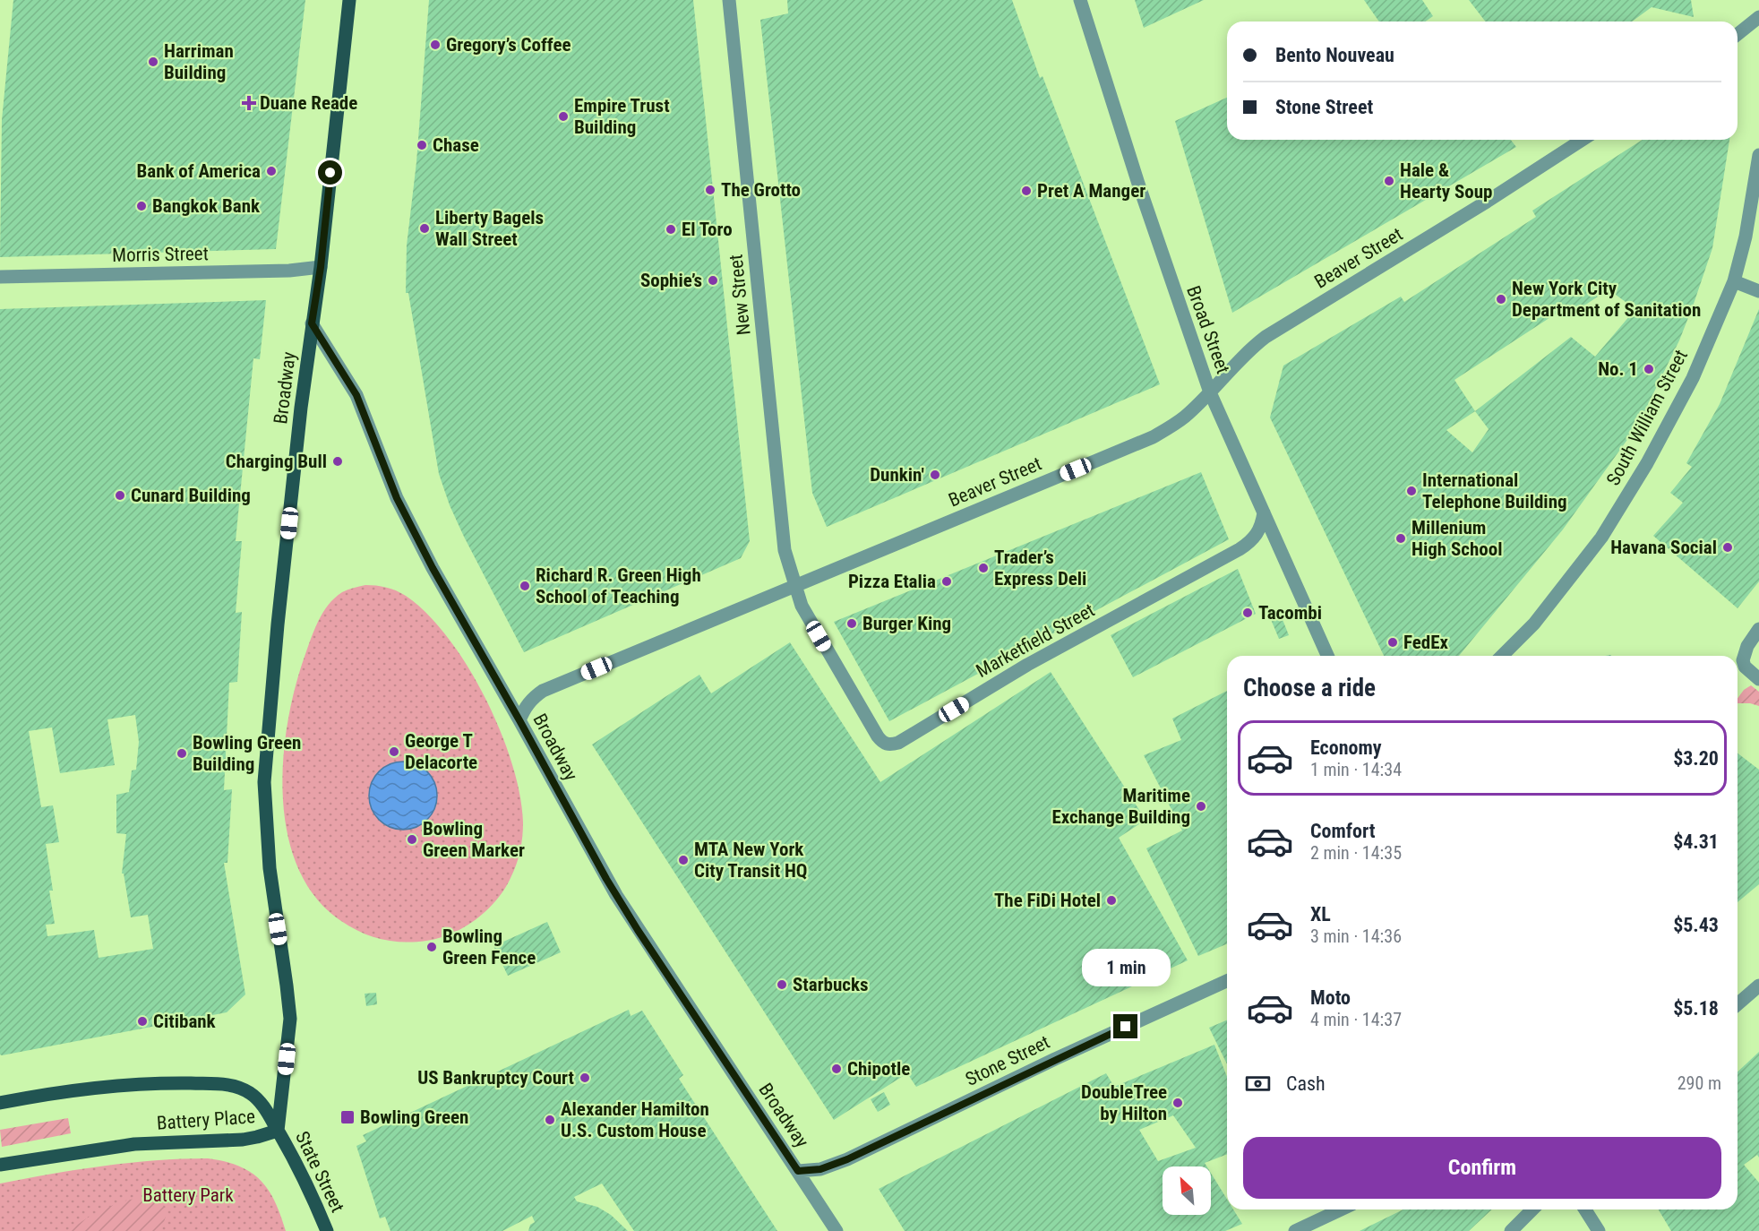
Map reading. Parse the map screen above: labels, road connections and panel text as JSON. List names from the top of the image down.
{
  "streets": {
    "main road": ["Broadway", "Battery Place", "State Street"],
    "street": [
      "Morris Street",
      "Beaver Street",
      "New Street",
      "Broad Street",
      "South William Street",
      "Marketfield Street",
      "Stone Street"
    ]
  },
  "crossings": [
    ["Morris Street", "Broadway"],
    ["Beaver Street", "New Street"],
    ["Beaver Street", "Broad Street"],
    ["Beaver Street", "Broadway"],
    ["Beaver Street", "Marketfield Street"],
    ["New Street", "Marketfield Street"],
    ["Broad Street", "Marketfield Street"],
    ["Broadway", "Stone Street"],
    ["Broadway", "Battery Place"],
    ["Broadway", "State Street"],
    ["Battery Place", "State Street"]
  ],
  "parks": ["Battery Park"],
  "places": {
    "other": [
      "Gregory’s Coffee",
      "Harriman Building",
      "Empire Trust Building",
      "Chase",
      "Bank of America",
      "Hale & Hearty Soup",
      "The Grotto",
      "Pret A Manger",
      "Bangkok Bank",
      "Liberty Bagels Wall Street",
      "El Toro",
      "Sophie’s",
      "New York City Department of Sanitation",
      "No. 1",
      "Charging Bull",
      "Dunkin'",
      "International Telephone Building",
      "Cunard Building",
      "Millenium High School",
      "Havana Social",
      "Trader’s Express Deli",
      "Pizza Etalia",
      "Richard R. Green High School of Teaching",
      "Tacombi",
      "Burger King",
      "FedEx",
      "George T Delacorte",
      "Bowling Green Building",
      "Maritime Exchange Building",
      "Bowling Green Marker",
      "MTA New York City Transit HQ",
      "The FiDi Hotel",
      "Bowling Green Fence",
      "Starbucks",
      "Citibank",
      "Chipotle",
      "US Bankruptcy Court",
      "DoubleTree by Hilton",
      "Alexander Hamilton U.S. Custom House"
    ],
    "health": ["Duane Reade"],
    "transit": ["Bowling Green"]
  },
  "north": "top left",
  "page": {
    "banner": ["Bento Nouveau", "Stone Street"],
    "heading": "Choose a ride",
    "list": [
      {
        "name": "Economy",
        "note": "1 min · 14:34",
        "value": "$3.20"
      },
      {
        "name": "Comfort",
        "note": "2 min · 14:35",
        "value": "$4.31"
      },
      {
        "name": "XL",
        "note": "3 min · 14:36",
        "value": "$5.43"
      },
      {
        "name": "Moto",
        "note": "4 min · 14:37",
        "value": "$5.18"
      }
    ],
    "bubble": "1 min",
    "pay": ["Cash", "290 m"],
    "buttons": "Confirm"
  }
}
